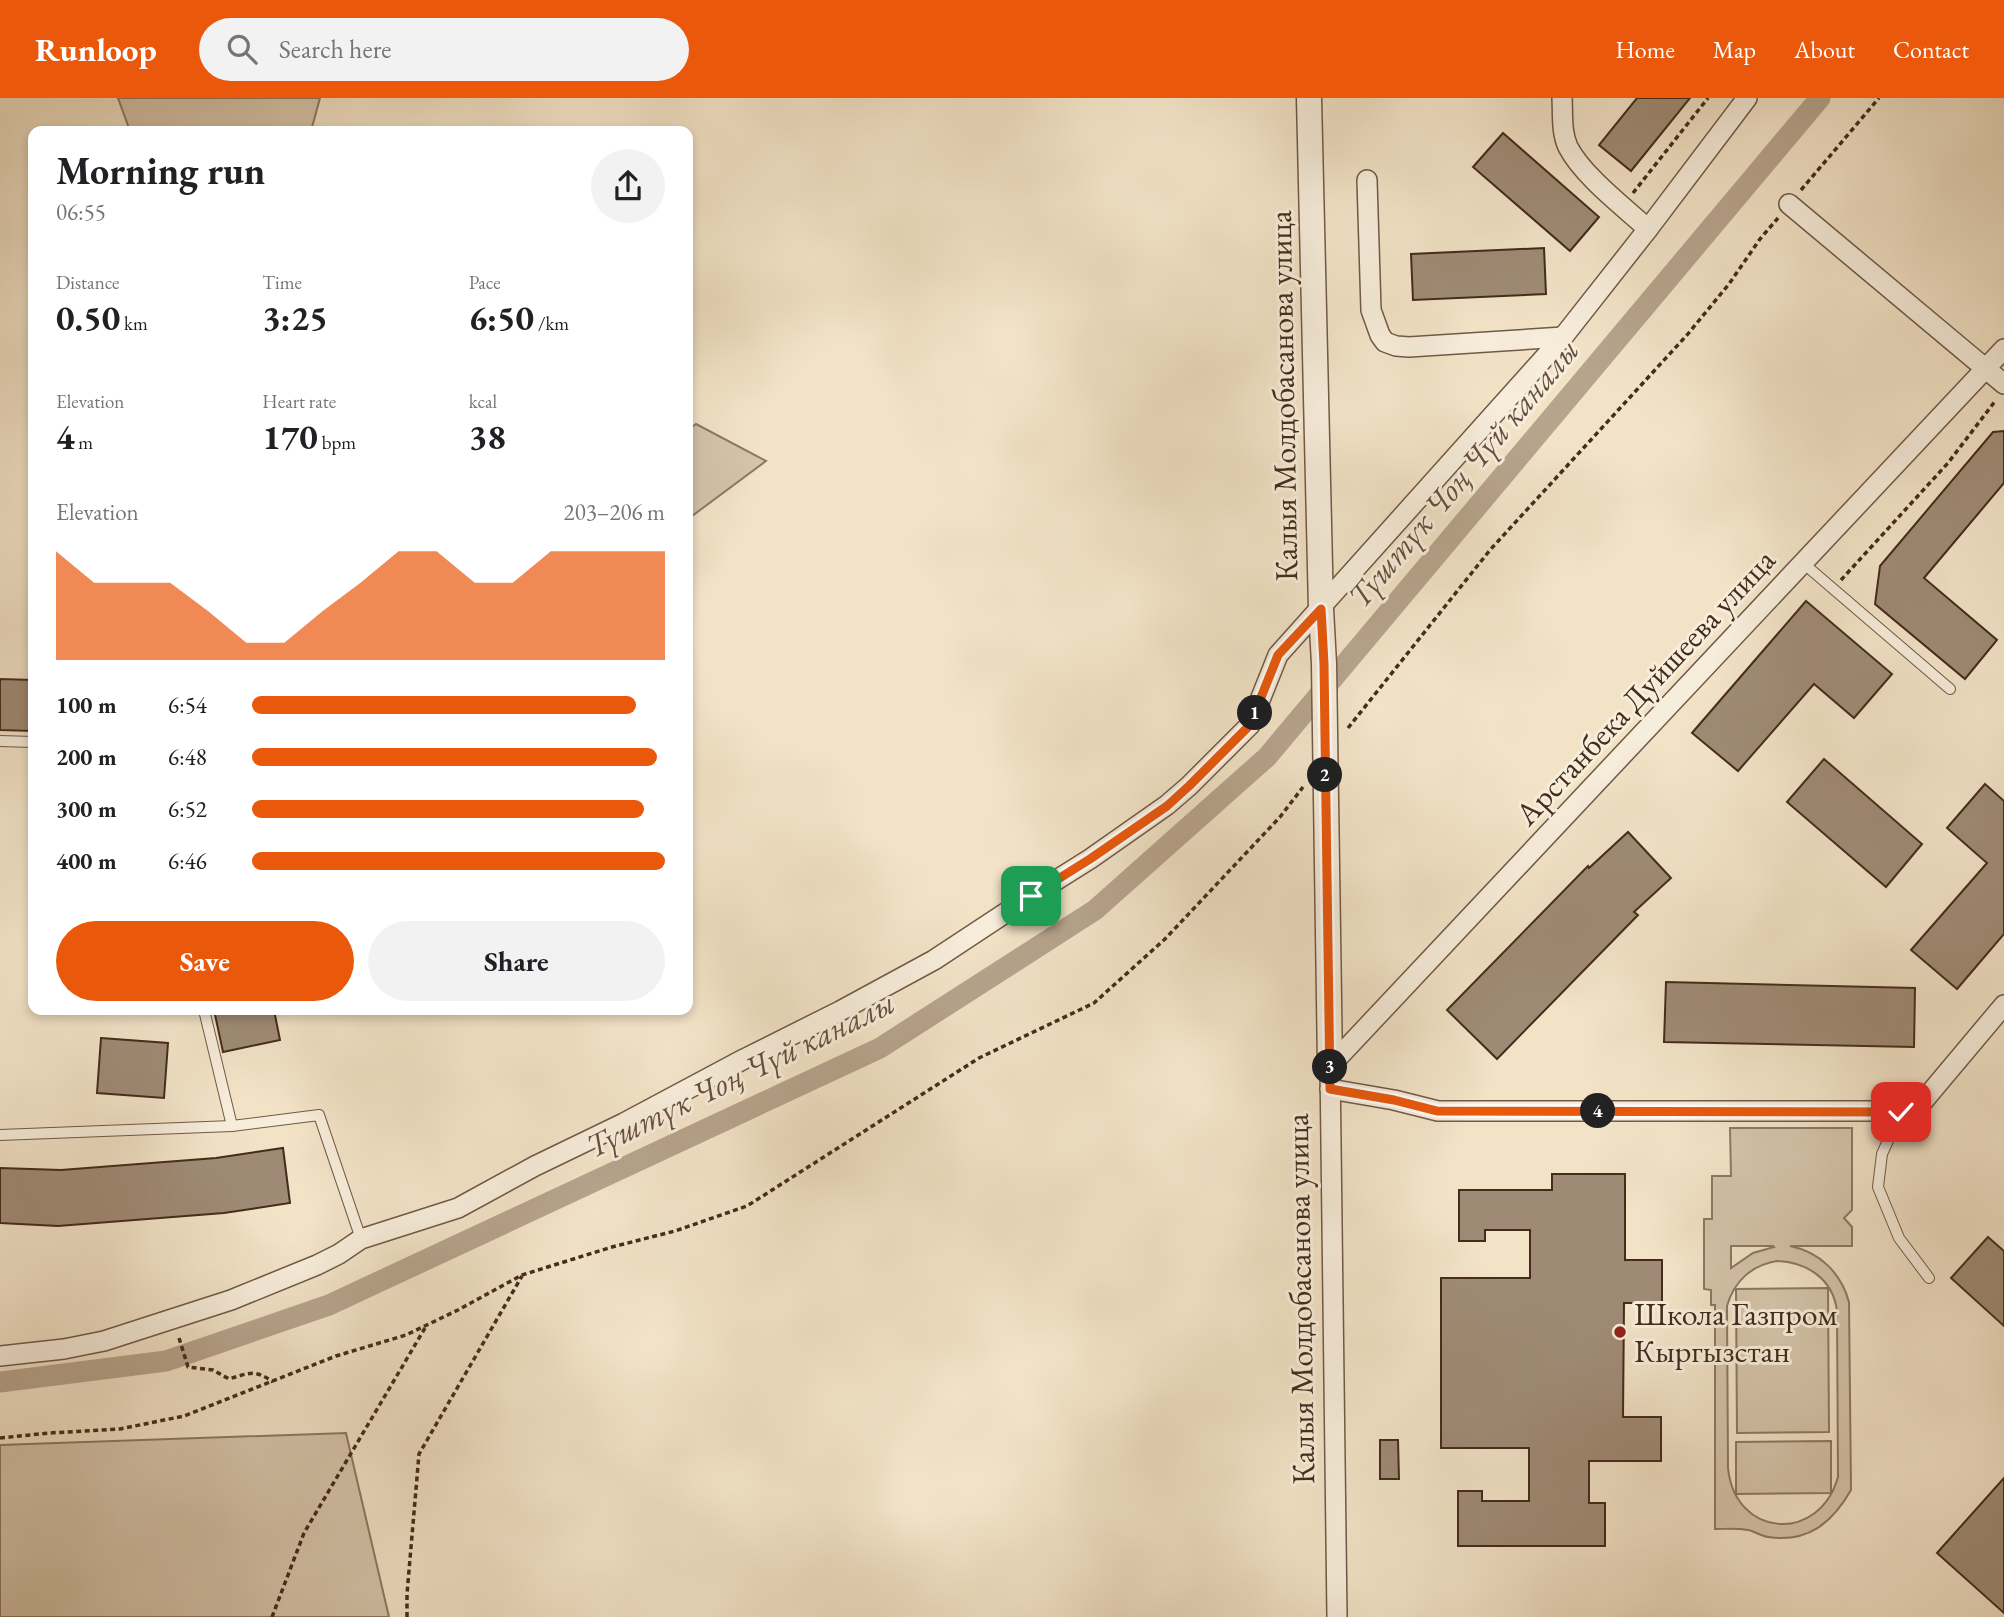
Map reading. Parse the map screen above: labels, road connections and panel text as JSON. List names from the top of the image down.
{
  "streets": {
    "street": ["Калыя Молдобасанова улица", "Арстанбека Дуйшеева улица"]
  },
  "crossings": [
    ["Калыя Молдобасанова улица", "Арстанбека Дуйшеева улица"]
  ],
  "water": ["Түштүк Чоң Чүй каналы"],
  "places": ["Школа Газпром Кыргызстан"],
  "page": {
    "header": "Runloop",
    "search": "Search here",
    "nav": [
      "Home",
      "Map",
      "About",
      "Contact"
    ],
    "heading": ["Morning run", "06:55"],
    "stats": [
      ["Distance", "0.50 km"],
      ["Time", "3:25"],
      ["Pace", "6:50 /km"],
      ["Elevation", "4 m"],
      ["Heart rate", "170 bpm"],
      ["kcal", "38"]
    ],
    "chart": ["Elevation", "203–206 m"],
    "list": [
      {
        "name": "100 m",
        "note": "6:54"
      },
      {
        "name": "200 m",
        "note": "6:48"
      },
      {
        "name": "300 m",
        "note": "6:52"
      },
      {
        "name": "400 m",
        "note": "6:46"
      }
    ],
    "pins": [
      "1",
      "2",
      "3",
      "4"
    ],
    "buttons": ["Save", "Share"]
  }
}
